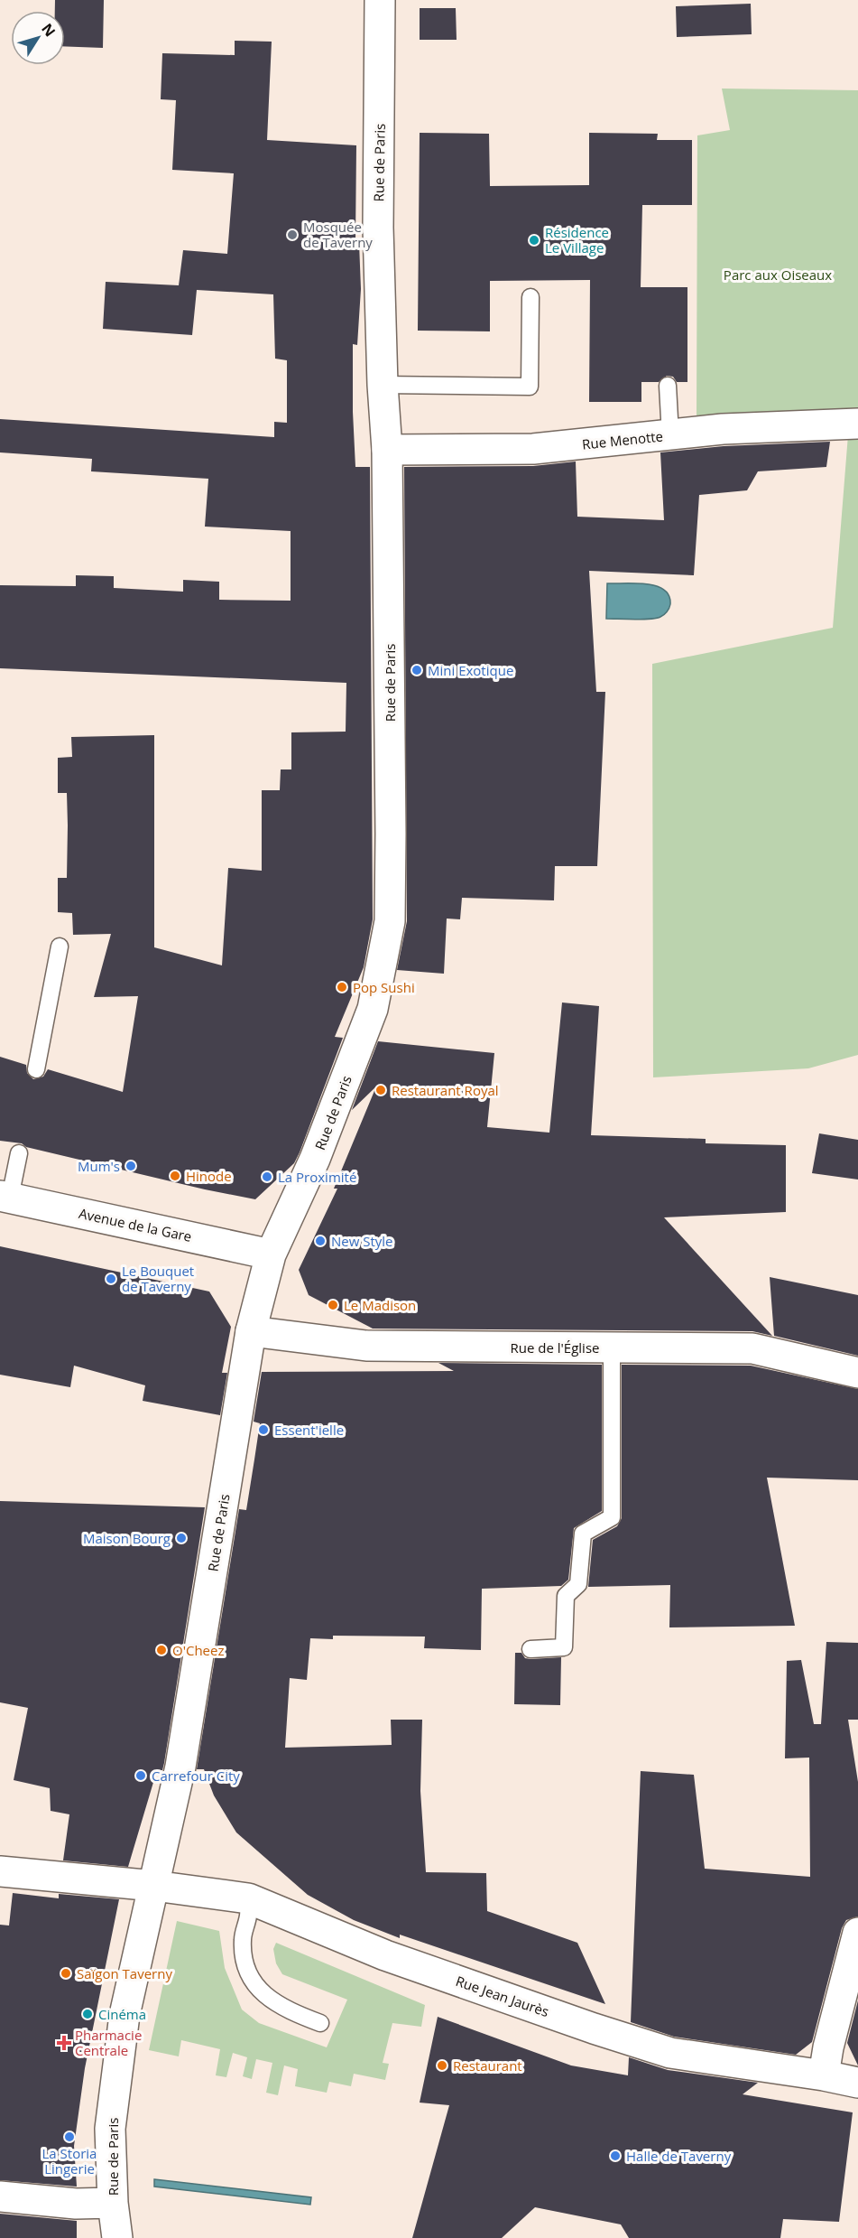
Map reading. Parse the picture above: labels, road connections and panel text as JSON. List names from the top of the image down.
{
  "streets": {
    "street": [
      "Rue de Paris",
      "Rue Menotte",
      "Avenue de la Gare",
      "Rue de l'Église",
      "Rue Jean Jaurès"
    ]
  },
  "crossings": [
    ["Rue de Paris", "Rue Menotte"],
    ["Rue de Paris", "Avenue de la Gare"],
    ["Rue de Paris", "Rue de l'Église"],
    ["Rue de Paris", "Rue Jean Jaurès"]
  ],
  "parks": ["Parc aux Oiseaux"],
  "places": {
    "other": [
      "Mosquée de Taverny",
      "Résidence Le Village",
      "Mini Exotique",
      "Pop Sushi",
      "Restaurant Royal",
      "Mum's",
      "Hinode",
      "La Proximité",
      "New Style",
      "Le Bouquet de Taverny",
      "Le Madison",
      "Essent'ielle",
      "Maison Bourg",
      "O'Cheez",
      "Carrefour City",
      "Saïgon Taverny",
      "Cinéma",
      "Restaurant",
      "La Storia Lingerie",
      "Halle de Taverny"
    ],
    "health": ["Pharmacie Centrale"]
  },
  "north": "top right"
}
